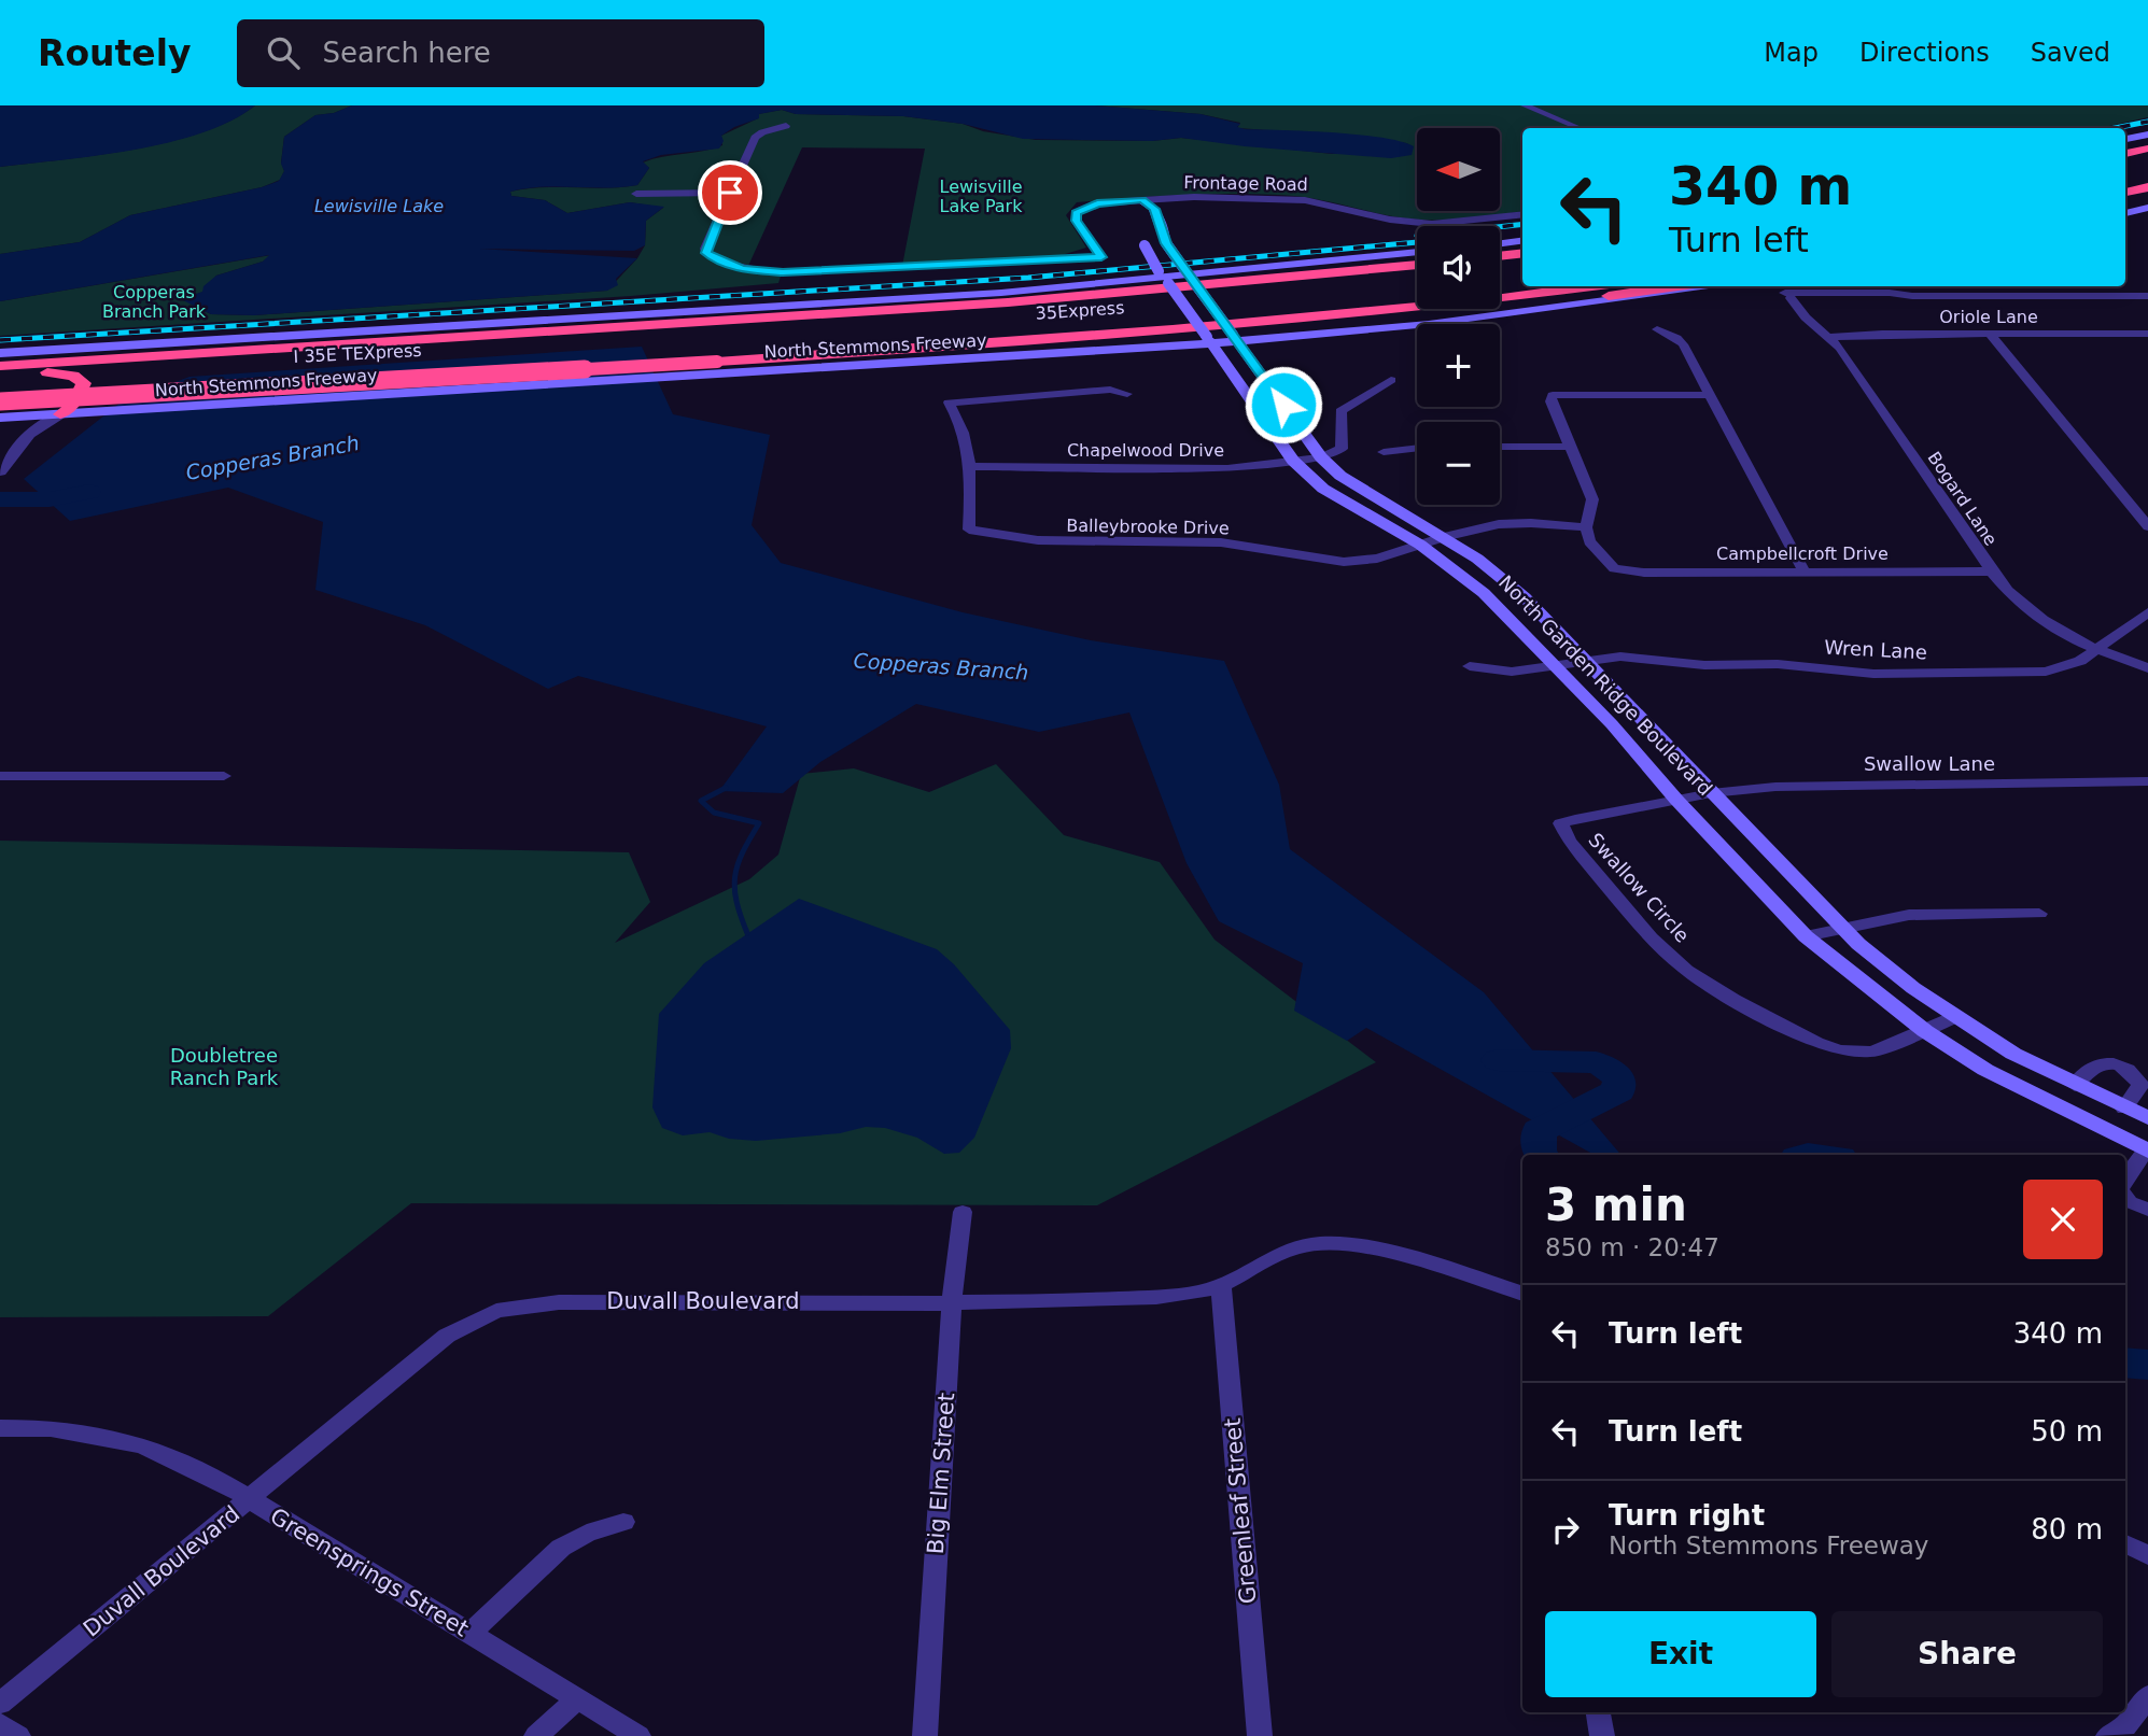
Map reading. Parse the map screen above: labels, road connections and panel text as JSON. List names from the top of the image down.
{
  "streets": {
    "highway": ["35Express", "North Stemmons Freeway", "I 35E TEXpress"],
    "main road": ["North Garden Ridge Boulevard"],
    "street": [
      "Frontage Road",
      "Oriole Lane",
      "Chapelwood Drive",
      "Bogard Lane",
      "Balleybrooke Drive",
      "Campbellcroft Drive",
      "Wren Lane",
      "Swallow Lane",
      "Swallow Circle",
      "Duvall Boulevard",
      "Big Elm Street",
      "Greenleaf Street",
      "Greensprings Street"
    ]
  },
  "crossings": [
    ["Frontage Road", "North Garden Ridge Boulevard"],
    ["35Express", "North Stemmons Freeway"],
    ["35Express", "I 35E TEXpress"],
    ["Oriole Lane", "Bogard Lane"],
    ["North Stemmons Freeway", "I 35E TEXpress"],
    ["North Stemmons Freeway", "North Garden Ridge Boulevard"],
    ["Chapelwood Drive", "Balleybrooke Drive"],
    ["Chapelwood Drive", "North Garden Ridge Boulevard"],
    ["Bogard Lane", "Campbellcroft Drive"],
    ["Bogard Lane", "Wren Lane"],
    ["Balleybrooke Drive", "Campbellcroft Drive"],
    ["Balleybrooke Drive", "North Garden Ridge Boulevard"],
    ["Wren Lane", "North Garden Ridge Boulevard"],
    ["North Garden Ridge Boulevard", "Swallow Lane"],
    ["North Garden Ridge Boulevard", "Swallow Circle"],
    ["Swallow Lane", "Swallow Circle"],
    ["Duvall Boulevard", "Big Elm Street"],
    ["Duvall Boulevard", "Greenleaf Street"],
    ["Duvall Boulevard", "Greensprings Street"]
  ],
  "water": ["Lewisville Lake", "Copperas Branch"],
  "parks": ["Lewisville Lake Park", "Copperas Branch Park", "Doubletree Ranch Park"],
  "north": "left",
  "page": {
    "header": "Routely",
    "search": "Search here",
    "nav": ["Map", "Directions", "Saved"],
    "map_buttons": ["+", "−"],
    "turn": ["340 m", "Turn left"],
    "heading": ["3 min", "850 m · 20:47"],
    "list": [
      {
        "name": "Turn left",
        "value": "340 m"
      },
      {
        "name": "Turn left",
        "value": "50 m"
      },
      {
        "name": "Turn right",
        "note": "North Stemmons Freeway",
        "value": "80 m"
      }
    ],
    "buttons": ["Exit", "Share"]
  }
}
